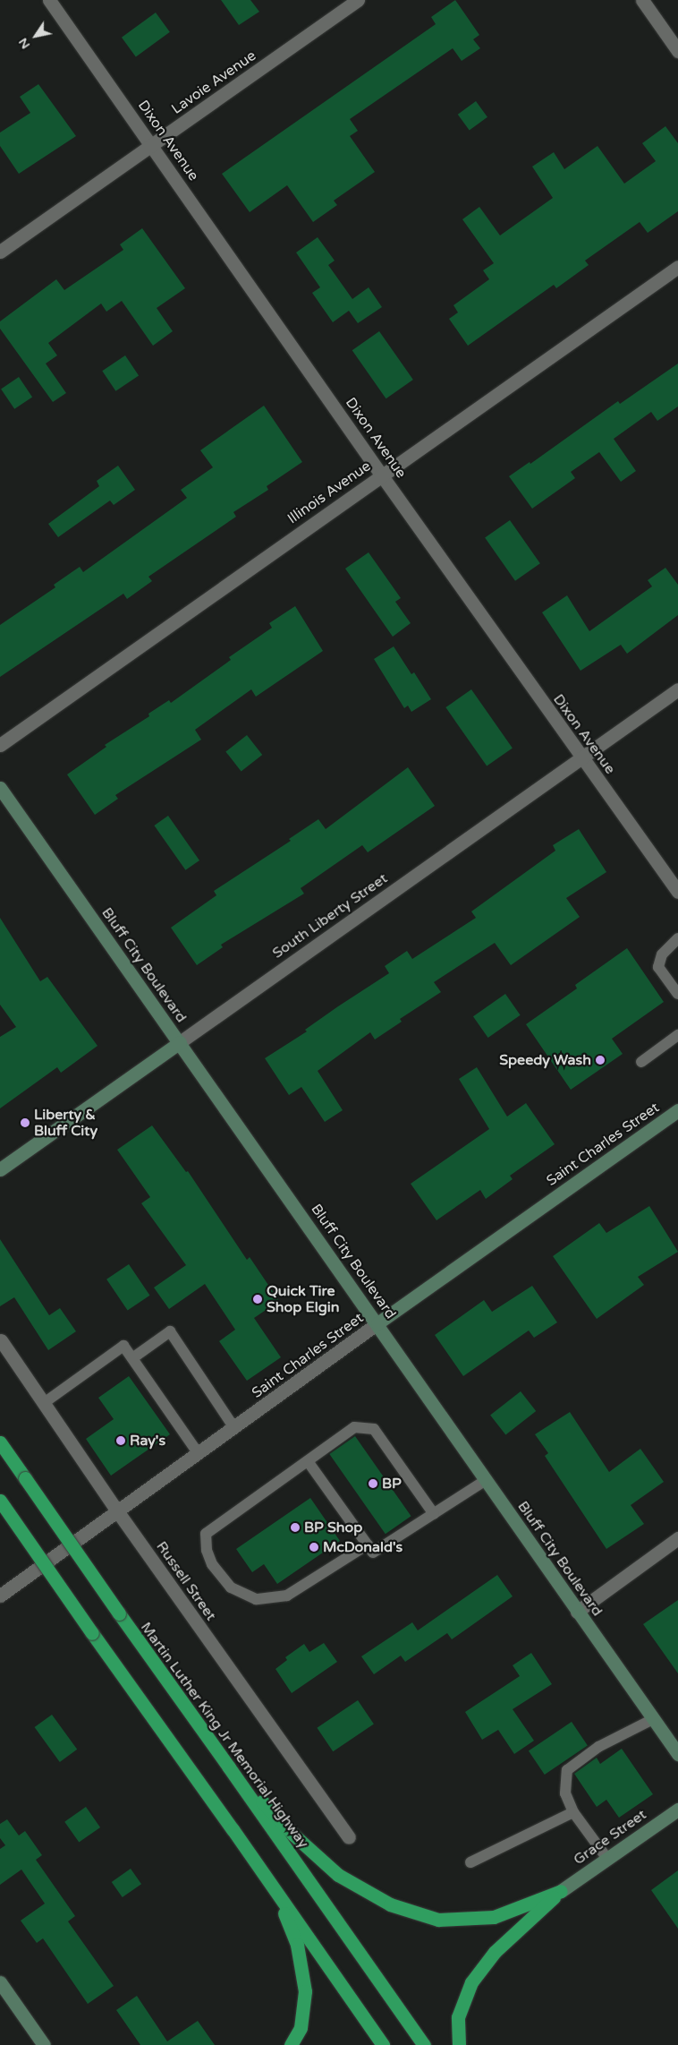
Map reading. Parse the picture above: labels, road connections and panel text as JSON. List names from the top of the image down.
{
  "streets": {
    "highway": ["Martin Luther King Jr Memorial Highway"],
    "main road": [
      "South Liberty Street",
      "Bluff City Boulevard",
      "Saint Charles Street",
      "Grace Street"
    ],
    "street": [
      "Lavoie Avenue",
      "Dixon Avenue",
      "Illinois Avenue",
      "Russell Street"
    ]
  },
  "crossings": [
    ["Lavoie Avenue", "Dixon Avenue"],
    ["Dixon Avenue", "Illinois Avenue"],
    ["Dixon Avenue", "South Liberty Street"],
    ["South Liberty Street", "Bluff City Boulevard"],
    ["Bluff City Boulevard", "Saint Charles Street"],
    ["Saint Charles Street", "Russell Street"]
  ],
  "places": [
    "Speedy Wash",
    "Liberty & Bluff City",
    "Quick Tire Shop Elgin",
    "Ray's",
    "BP",
    "BP Shop",
    "McDonald's"
  ],
  "north": "bottom left"
}
